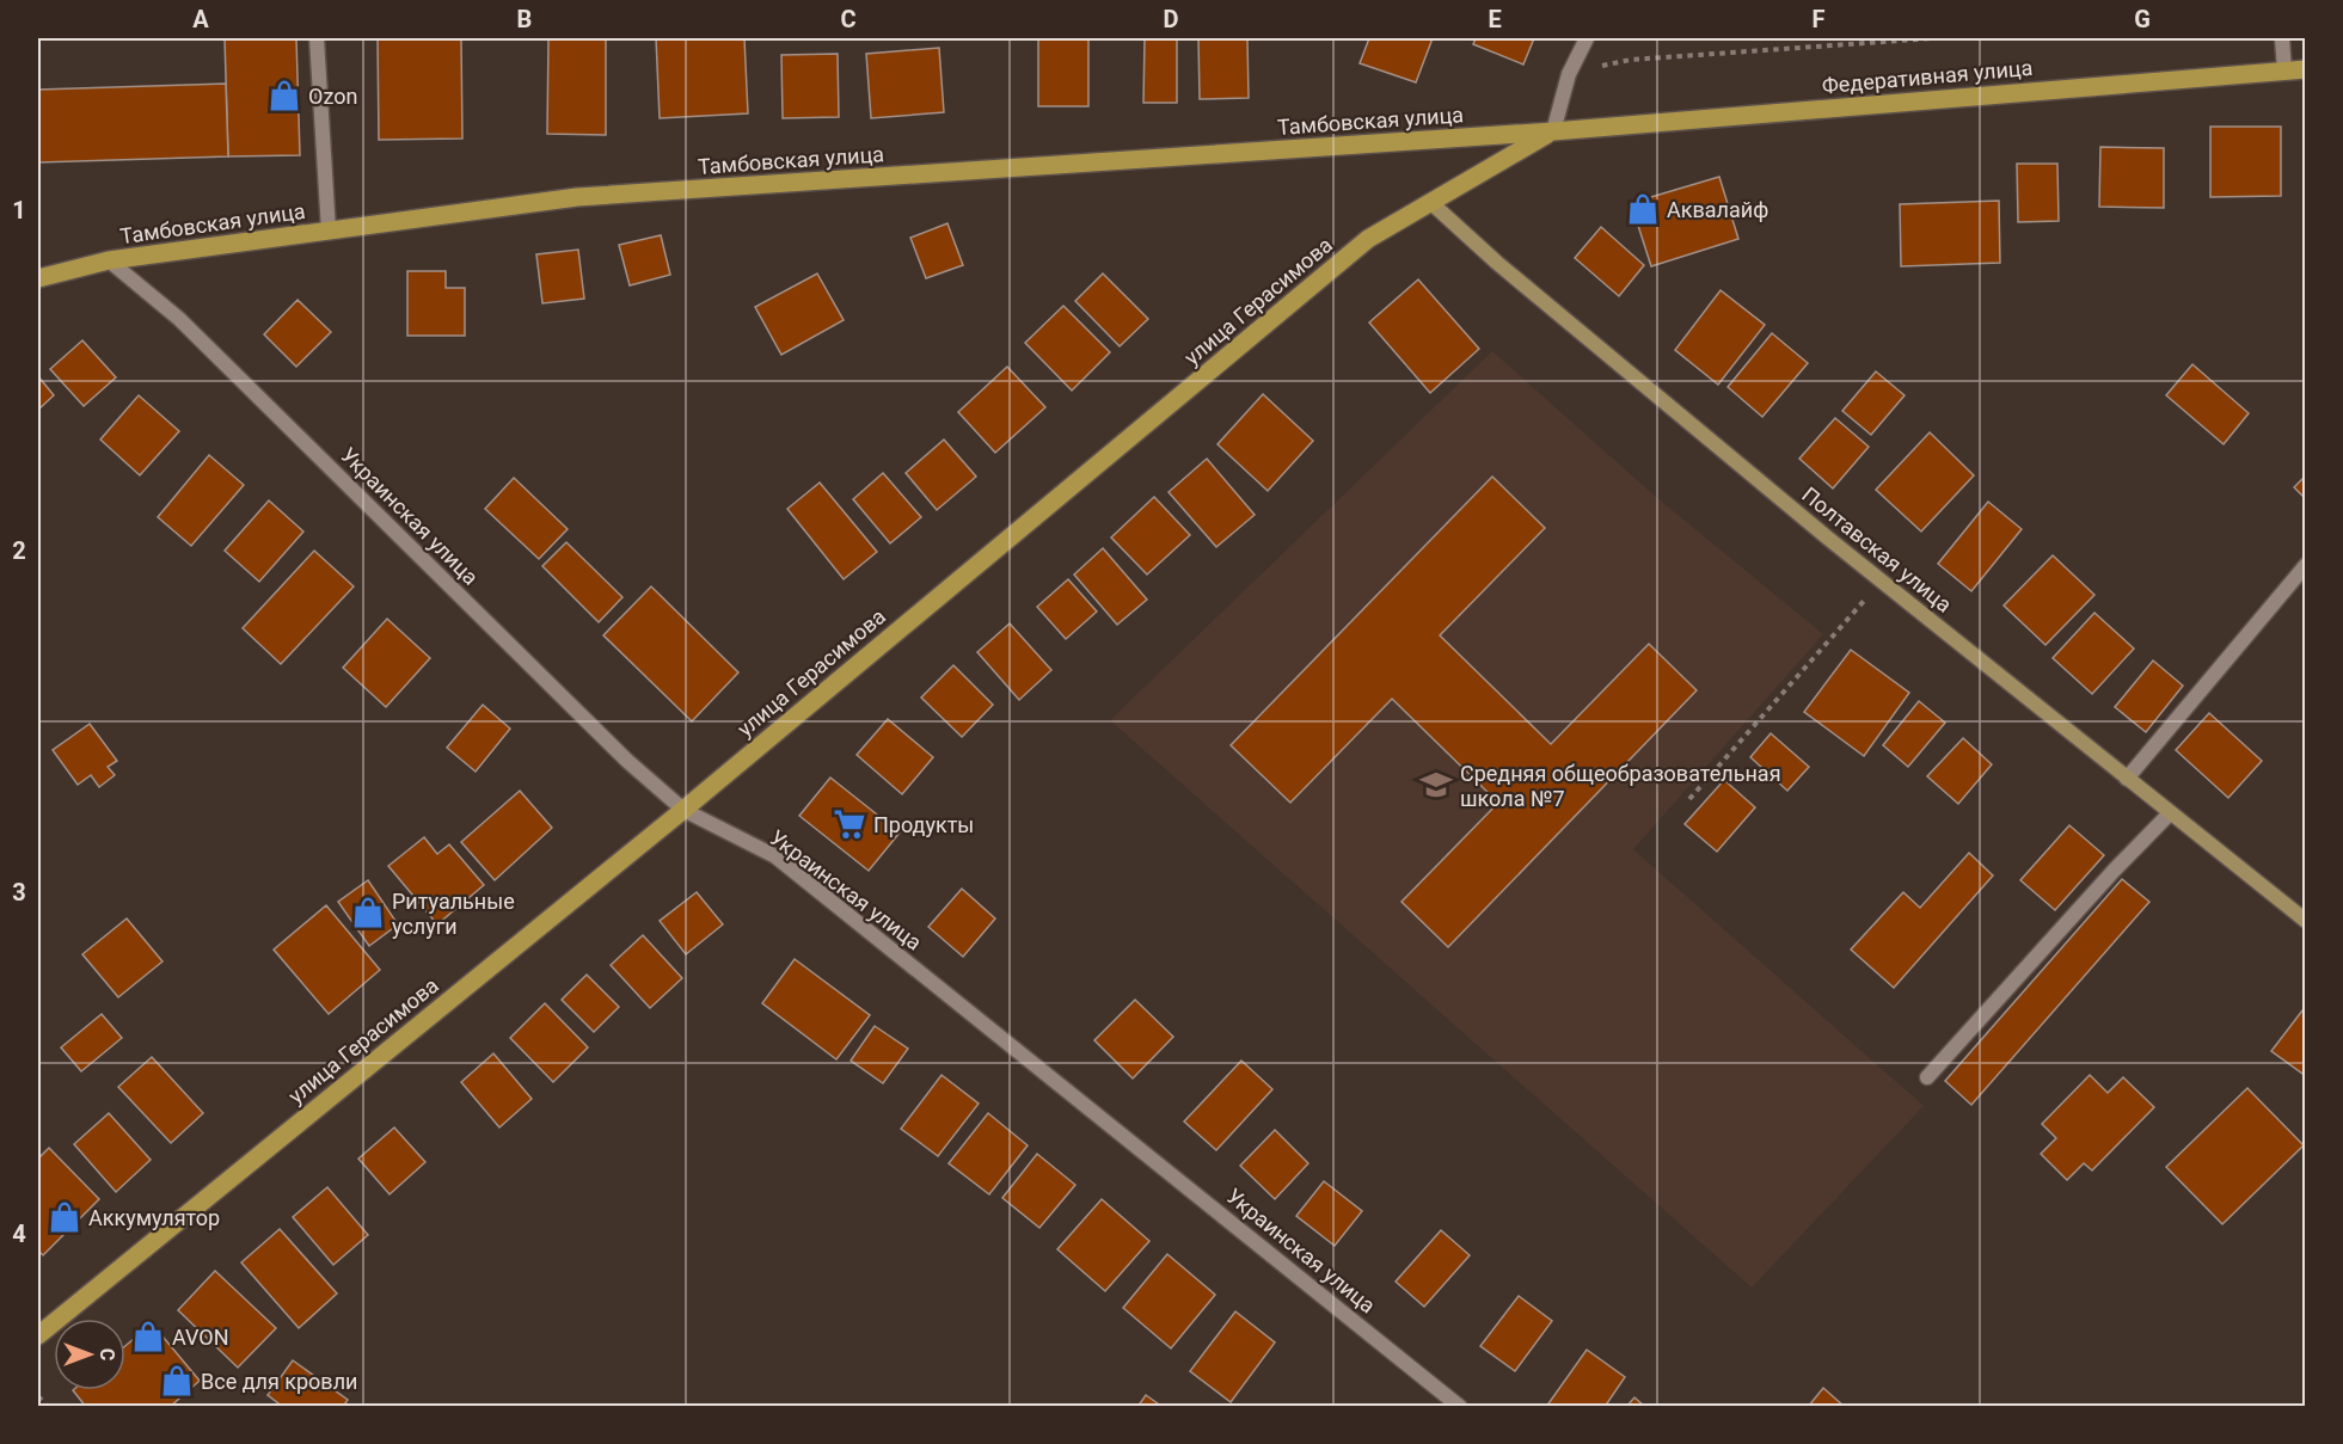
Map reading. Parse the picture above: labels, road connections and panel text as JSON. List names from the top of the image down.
{
  "streets": {
    "main road": ["Федеративная улица", "Тамбовская улица", "улица Герасимова"],
    "street": ["Украинская улица", "Полтавская улица"]
  },
  "crossings": [
    ["Федеративная улица", "Тамбовская улица"],
    ["Федеративная улица", "улица Герасимова"],
    ["Тамбовская улица", "улица Герасимова"],
    ["Тамбовская улица", "Украинская улица"],
    ["улица Герасимова", "Украинская улица"],
    ["улица Герасимова", "Полтавская улица"]
  ],
  "places": {
    "shop": [
      "Ozon",
      "Аквалайф",
      "Ритуальные услуги",
      "Аккумулятор",
      "AVON",
      "Все для кровли"
    ],
    "school or university": ["Средняя общеобразовательная школа №7"],
    "supermarket": ["Продукты"]
  },
  "north": "right",
  "grid": {
    "columns": [
      "A",
      "B",
      "C",
      "D",
      "E",
      "F",
      "G"
    ],
    "rows": [
      "1",
      "2",
      "3",
      "4"
    ]
  }
}
